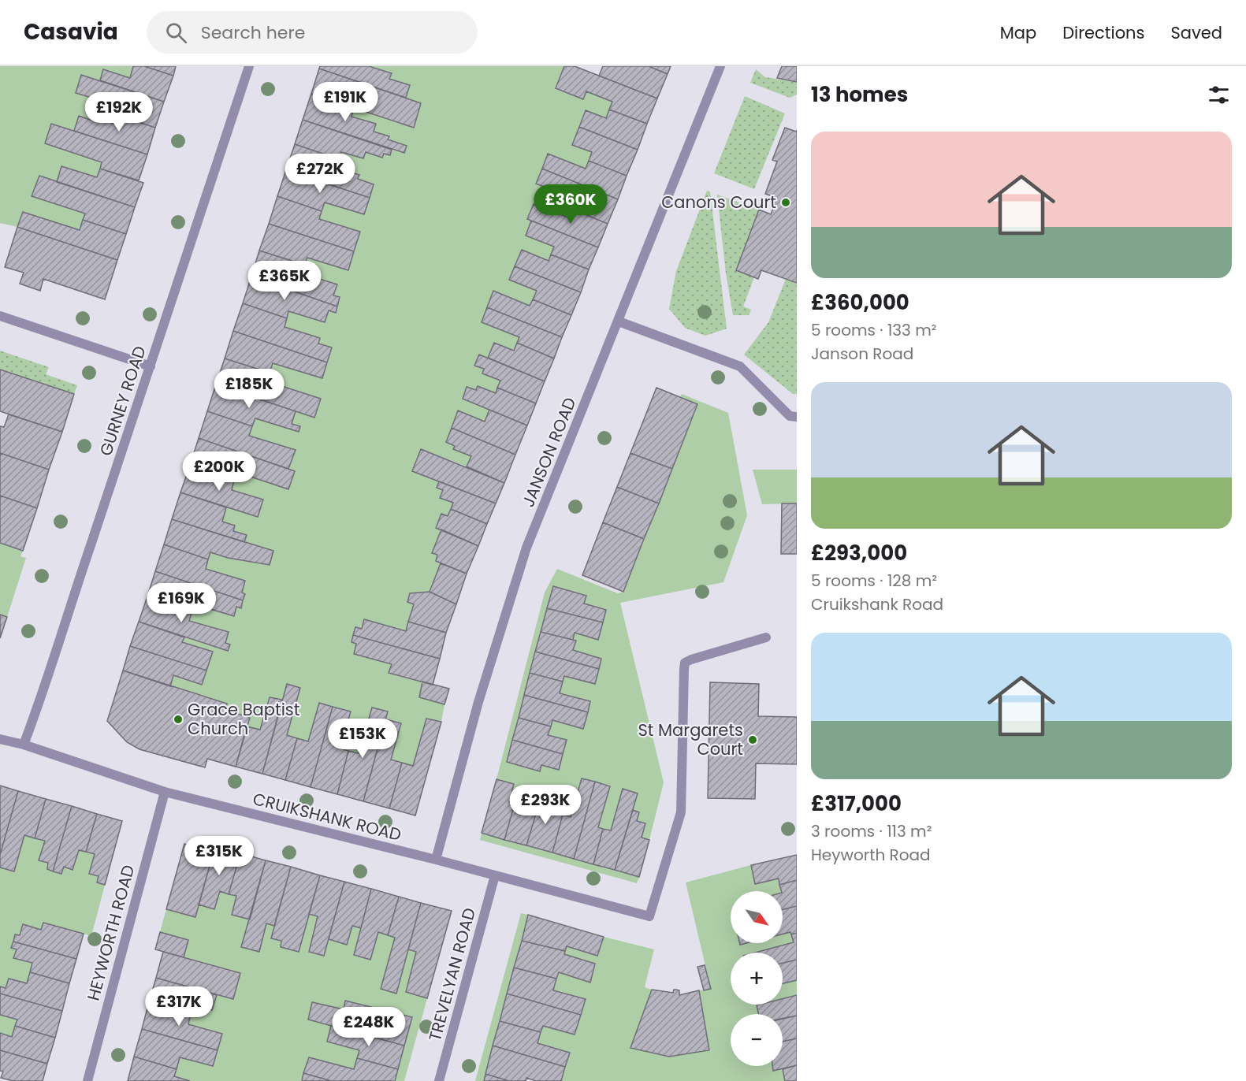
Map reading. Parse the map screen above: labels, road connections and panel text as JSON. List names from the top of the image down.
{
  "streets": {
    "street": [
      "GURNEY ROAD",
      "JANSON ROAD",
      "CRUIKSHANK ROAD",
      "HEYWORTH ROAD",
      "TREVELYAN ROAD"
    ]
  },
  "crossings": [
    ["GURNEY ROAD", "CRUIKSHANK ROAD"],
    ["JANSON ROAD", "CRUIKSHANK ROAD"],
    ["CRUIKSHANK ROAD", "HEYWORTH ROAD"],
    ["CRUIKSHANK ROAD", "TREVELYAN ROAD"]
  ],
  "places": ["Canons Court", "Grace Baptist Church", "St Margarets Court"],
  "north": "bottom right",
  "page": {
    "header": "Casavia",
    "search": "Search here",
    "nav": ["Map", "Directions", "Saved"],
    "heading": "13 homes",
    "price": [
      "£191K",
      "£192K",
      "£272K",
      "£360K",
      "£365K",
      "£185K",
      "£200K",
      "£169K",
      "£153K",
      "£293K",
      "£315K",
      "£317K",
      "£248K"
    ],
    "list": [
      {
        "name": "£360,000",
        "note": "5 rooms · 133 m² · Janson Road"
      },
      {
        "name": "£293,000",
        "note": "5 rooms · 128 m² · Cruikshank Road"
      },
      {
        "name": "£317,000",
        "note": "3 rooms · 113 m² · Heyworth Road"
      }
    ],
    "map_buttons": ["+", "−"]
  }
}
